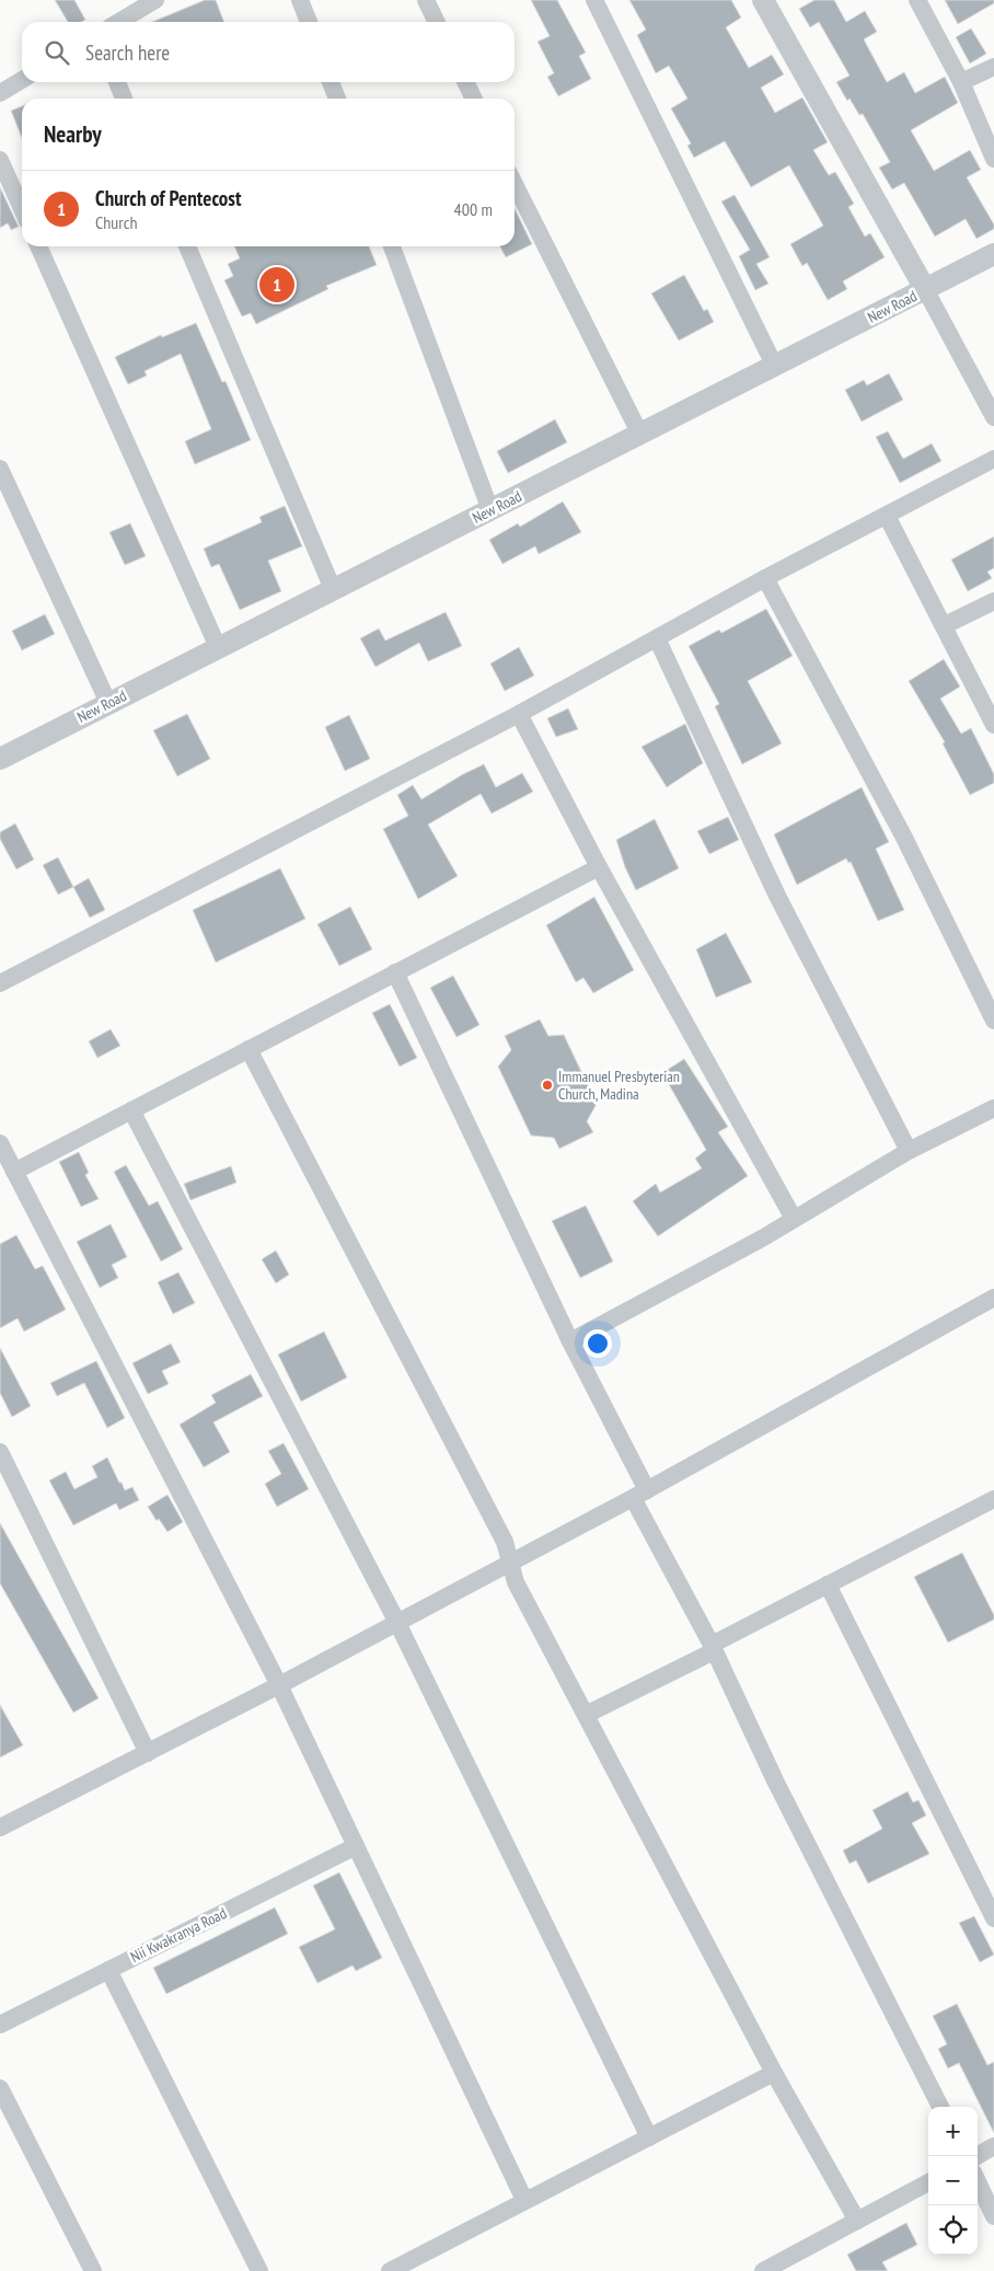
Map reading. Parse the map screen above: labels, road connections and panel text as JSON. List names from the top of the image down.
{
  "streets": {
    "street": ["New Road", "Nii Kwakranya Road"]
  },
  "places": ["Immanuel Presbyterian Church, Madina"],
  "page": {
    "search": "Search here",
    "heading": "Nearby",
    "list": [
      {
        "mark": "1",
        "name": "Church of Pentecost",
        "note": "Church",
        "value": "400 m"
      }
    ],
    "pins": "1",
    "map_buttons": ["+", "−"]
  }
}
